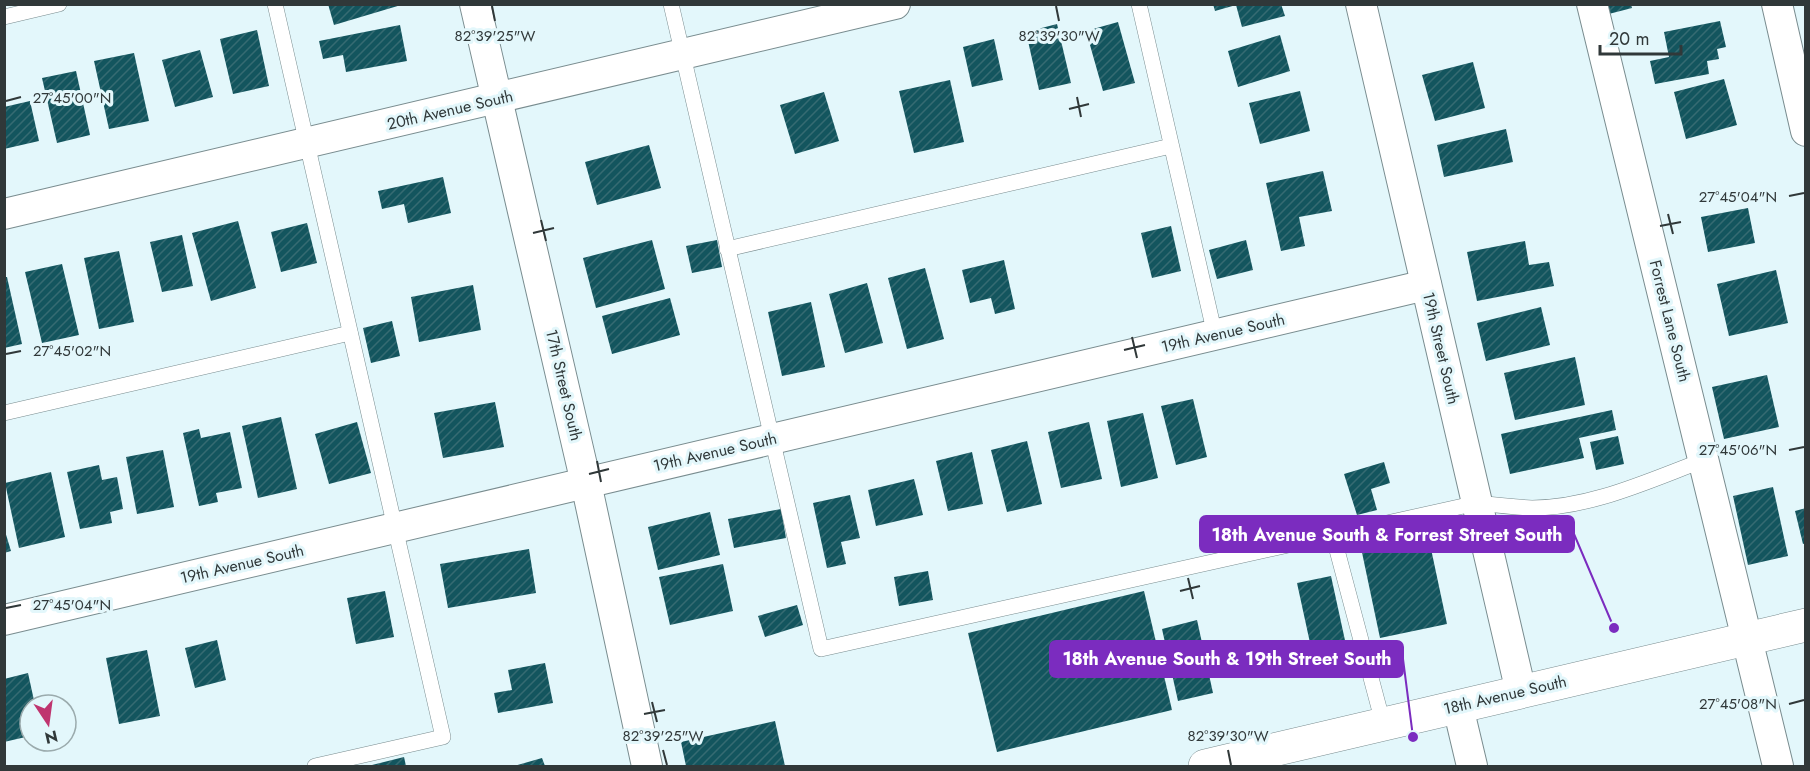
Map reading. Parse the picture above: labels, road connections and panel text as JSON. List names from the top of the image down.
{
  "streets": {
    "street": [
      "20th Avenue South",
      "Forrest Lane South",
      "19th Avenue South",
      "19th Street South",
      "17th Street South",
      "18th Avenue South"
    ]
  },
  "crossings": [
    ["20th Avenue South", "17th Street South"],
    ["Forrest Lane South", "18th Avenue South"],
    ["19th Avenue South", "19th Street South"],
    ["19th Avenue South", "17th Street South"],
    ["19th Street South", "18th Avenue South"]
  ],
  "places": ["18th Avenue South & Forrest Street South", "18th Avenue South & 19th Street South"],
  "scale_bar": "20 m",
  "north": "bottom",
  "coordinates": [
    "82°39'25\"W",
    "82°39'30\"W",
    "27°45'00\"N",
    "27°45'04\"N",
    "27°45'02\"N",
    "27°45'06\"N",
    "27°45'08\"N"
  ]
}
